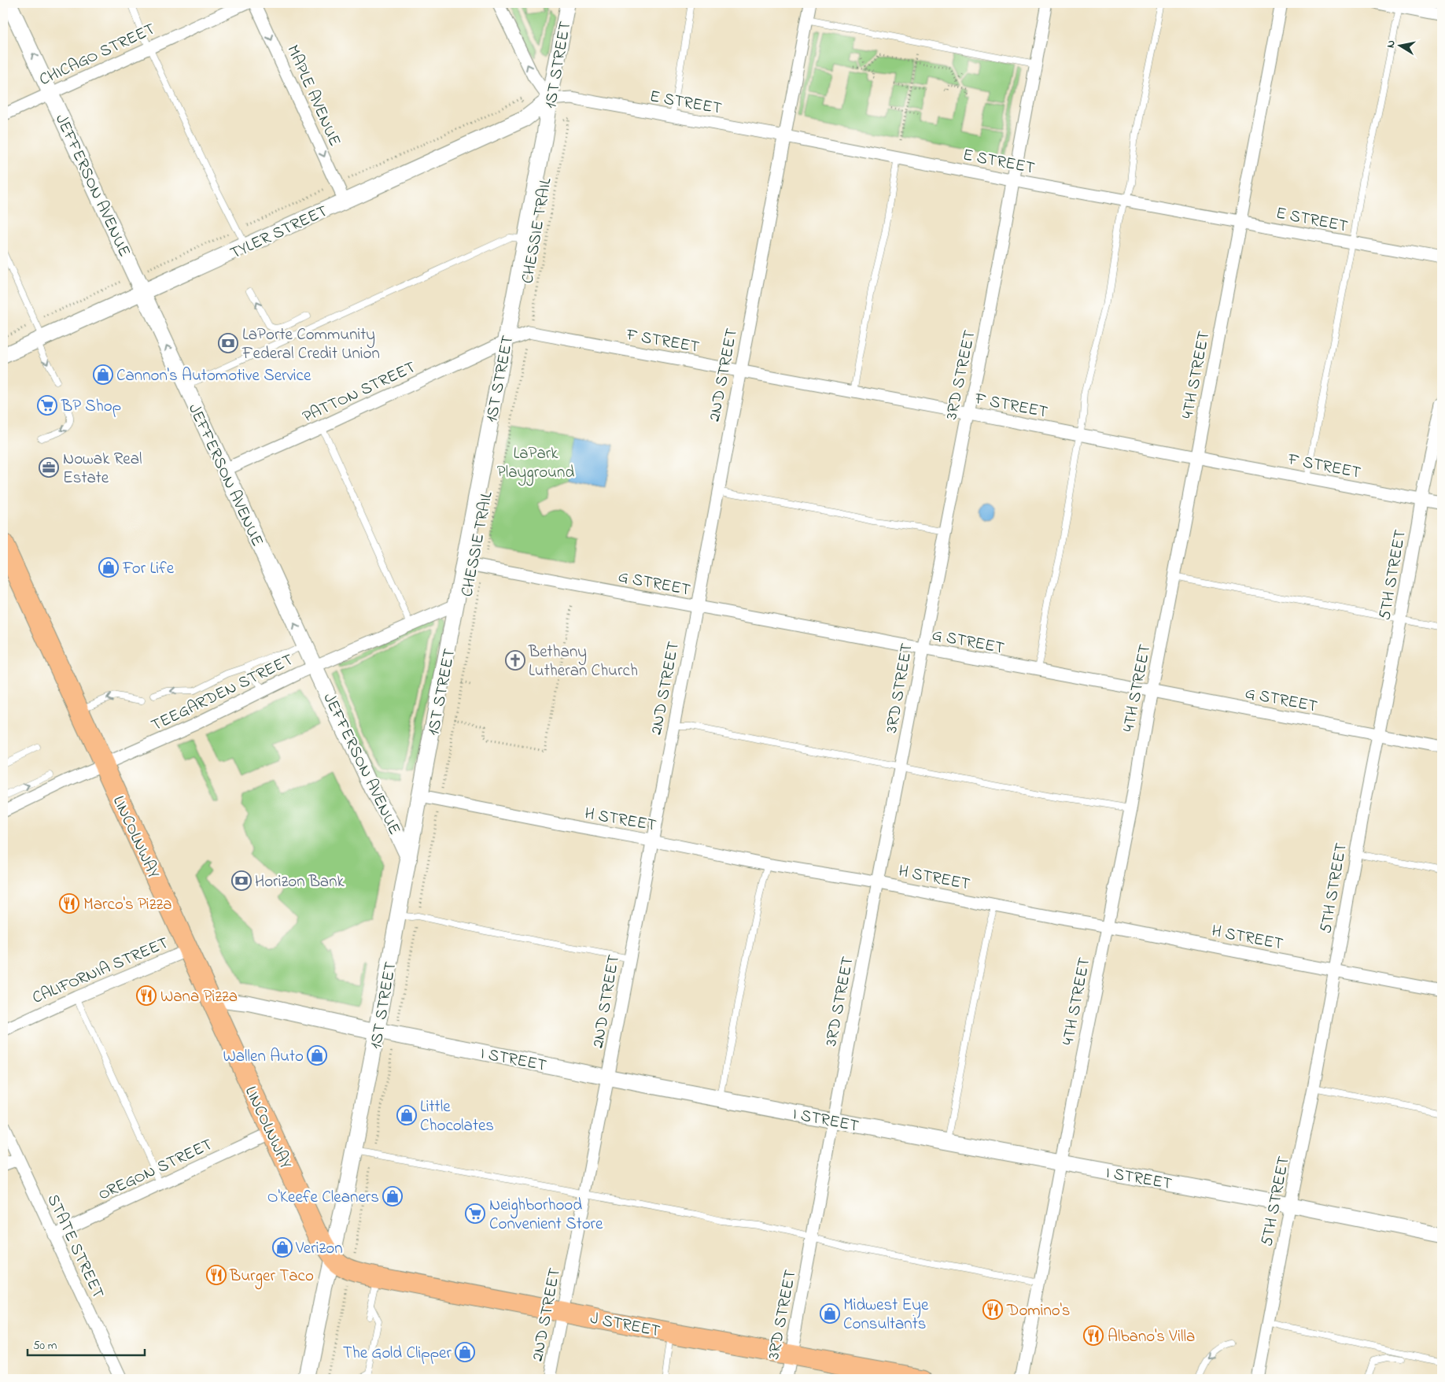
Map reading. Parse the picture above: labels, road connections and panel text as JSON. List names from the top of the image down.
{
  "streets": {
    "main road": ["LINCOLNWAY", "J STREET"],
    "street": [
      "CHICAGO STREET",
      "1ST STREET",
      "MAPLE AVENUE",
      "E STREET",
      "JEFFERSON AVENUE",
      "TYLER STREET",
      "F STREET",
      "2ND STREET",
      "3RD STREET",
      "4TH STREET",
      "PATTON STREET",
      "5TH STREET",
      "G STREET",
      "TEEGARDEN STREET",
      "H STREET",
      "CALIFORNIA STREET",
      "I STREET",
      "OREGON STREET",
      "STATE STREET"
    ],
    "path": ["CHESSIE TRAIL"]
  },
  "crossings": [
    ["CHICAGO STREET", "JEFFERSON AVENUE"],
    ["1ST STREET", "E STREET"],
    ["1ST STREET", "JEFFERSON AVENUE"],
    ["1ST STREET", "TYLER STREET"],
    ["1ST STREET", "PATTON STREET"],
    ["1ST STREET", "G STREET"],
    ["1ST STREET", "TEEGARDEN STREET"],
    ["1ST STREET", "H STREET"],
    ["1ST STREET", "LINCOLNWAY"],
    ["1ST STREET", "I STREET"],
    ["1ST STREET", "J STREET"],
    ["MAPLE AVENUE", "TYLER STREET"],
    ["E STREET", "TYLER STREET"],
    ["E STREET", "2ND STREET"],
    ["E STREET", "3RD STREET"],
    ["E STREET", "4TH STREET"],
    ["JEFFERSON AVENUE", "TYLER STREET"],
    ["JEFFERSON AVENUE", "PATTON STREET"],
    ["JEFFERSON AVENUE", "TEEGARDEN STREET"],
    ["CHESSIE TRAIL", "F STREET"],
    ["CHESSIE TRAIL", "G STREET"],
    ["CHESSIE TRAIL", "H STREET"],
    ["F STREET", "2ND STREET"],
    ["F STREET", "3RD STREET"],
    ["F STREET", "4TH STREET"],
    ["F STREET", "5TH STREET"],
    ["2ND STREET", "G STREET"],
    ["2ND STREET", "H STREET"],
    ["2ND STREET", "I STREET"],
    ["2ND STREET", "J STREET"],
    ["3RD STREET", "G STREET"],
    ["3RD STREET", "H STREET"],
    ["3RD STREET", "I STREET"],
    ["3RD STREET", "J STREET"],
    ["4TH STREET", "G STREET"],
    ["4TH STREET", "H STREET"],
    ["4TH STREET", "I STREET"],
    ["5TH STREET", "G STREET"],
    ["5TH STREET", "H STREET"],
    ["5TH STREET", "I STREET"],
    ["TEEGARDEN STREET", "LINCOLNWAY"],
    ["LINCOLNWAY", "CALIFORNIA STREET"],
    ["LINCOLNWAY", "I STREET"],
    ["LINCOLNWAY", "OREGON STREET"],
    ["LINCOLNWAY", "J STREET"],
    ["OREGON STREET", "STATE STREET"]
  ],
  "one_way": ["MAPLE AVENUE", "JEFFERSON AVENUE"],
  "parks": ["LaPark Playground"],
  "places": {
    "bank": ["LaPorte Community Federal Credit Union", "Horizon Bank"],
    "shop": [
      "Cannon's Automotive Service",
      "For Life",
      "Wallen Auto",
      "Little Chocolates",
      "O'Keefe Cleaners",
      "Verizon",
      "Midwest Eye Consultants",
      "The Gold Clipper"
    ],
    "supermarket": ["BP Shop", "Neighborhood Convenient Store"],
    "office": ["Nowak Real Estate"],
    "church": ["Bethany Lutheran Church"],
    "restaurant": [
      "Marco's Pizza",
      "Wana Pizza",
      "Burger Taco",
      "Domino's",
      "Albano's Villa"
    ]
  },
  "scale_bar": "50 m",
  "north": "left"
}
